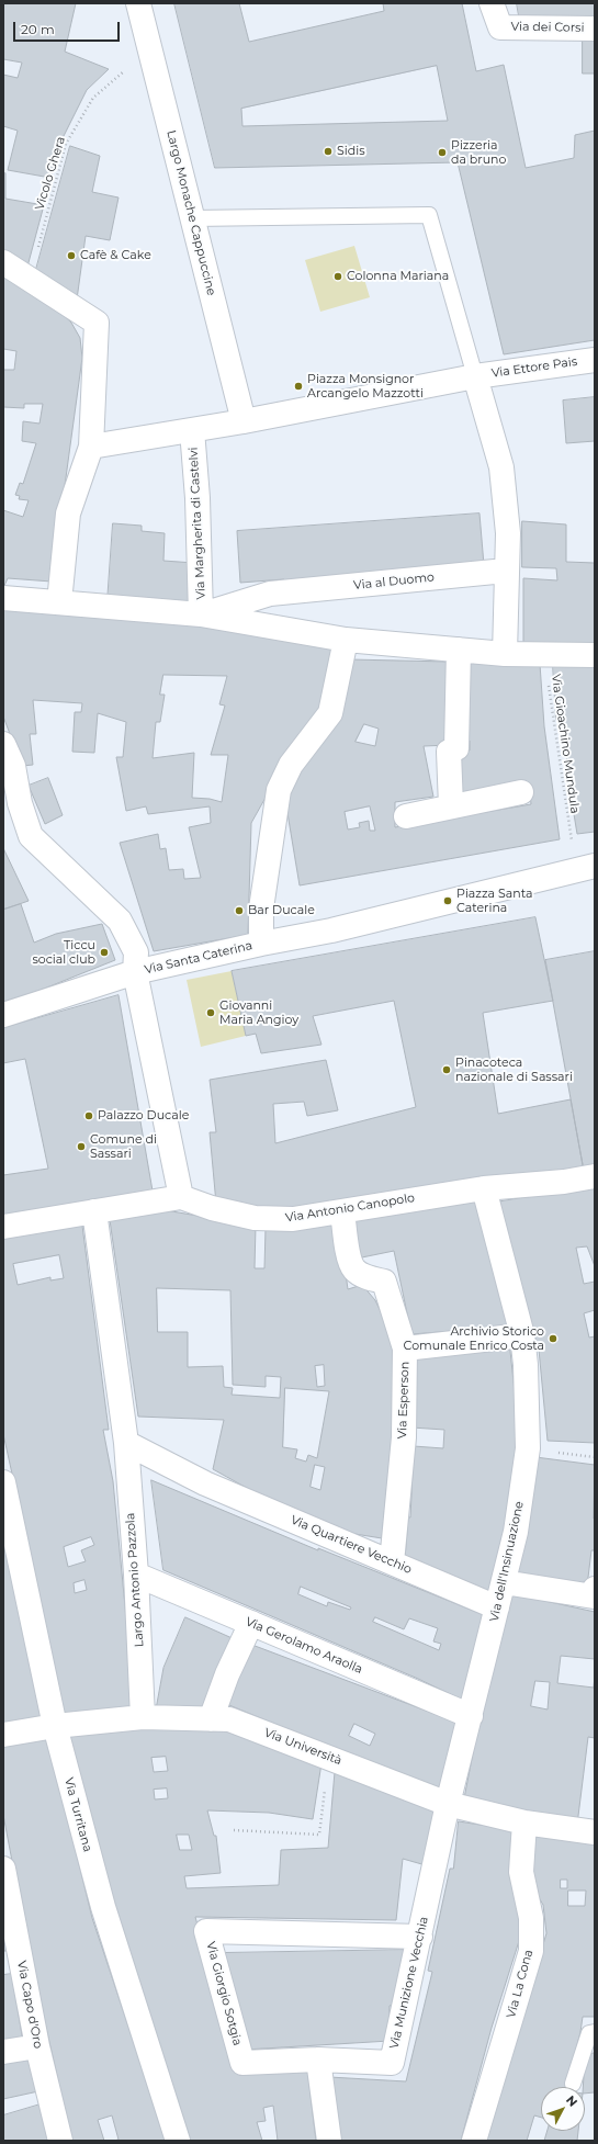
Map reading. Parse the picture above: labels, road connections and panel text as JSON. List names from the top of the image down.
{
  "streets": {
    "street": [
      "Via dei Corsi",
      "Largo Monache Cappuccine",
      "Via Ettore Pais",
      "Via Margherita di Castelvi",
      "Via al Duomo",
      "Via Santa Caterina",
      "Via Antonio Canopolo",
      "Via Esperson",
      "Via Quartiere Vecchio",
      "Via dell'Insinuazione",
      "Largo Antonio Pazzola",
      "Via Gerolamo Araolla",
      "Via Università",
      "Via Turritana",
      "Via Munizione Vecchia",
      "Via La Cona",
      "Via Giorgio Sotgia",
      "Via Capo d'Oro"
    ],
    "path": ["Vicolo Ghera", "Via Gioachino Mundula"]
  },
  "crossings": [
    ["Vicolo Ghera", "Largo Monache Cappuccine"],
    ["Via Margherita di Castelvi", "Via al Duomo"],
    ["Via al Duomo", "Via Gioachino Mundula"],
    ["Via Antonio Canopolo", "Via Esperson"],
    ["Via Antonio Canopolo", "Via dell'Insinuazione"],
    ["Via Antonio Canopolo", "Largo Antonio Pazzola"],
    ["Via Esperson", "Via Quartiere Vecchio"],
    ["Via Quartiere Vecchio", "Via dell'Insinuazione"],
    ["Via Quartiere Vecchio", "Largo Antonio Pazzola"],
    ["Via dell'Insinuazione", "Via Gerolamo Araolla"],
    ["Via dell'Insinuazione", "Via Università"],
    ["Via dell'Insinuazione", "Via Munizione Vecchia"],
    ["Largo Antonio Pazzola", "Via Gerolamo Araolla"],
    ["Largo Antonio Pazzola", "Via Università"],
    ["Via Università", "Via Turritana"],
    ["Via Università", "Via Munizione Vecchia"],
    ["Via Università", "Via La Cona"],
    ["Via Munizione Vecchia", "Via Giorgio Sotgia"]
  ],
  "places": [
    "Sidis",
    "Pizzeria da bruno",
    "Cafè & Cake",
    "Colonna Mariana",
    "Piazza Monsignor Arcangelo Mazzotti",
    "Piazza Santa Caterina",
    "Bar Ducale",
    "Ticcu social club",
    "Giovanni Maria Angioy",
    "Pinacoteca nazionale di Sassari",
    "Palazzo Ducale",
    "Comune di Sassari",
    "Archivio Storico Comunale Enrico Costa"
  ],
  "scale_bar": "20 m",
  "north": "top right"
}
